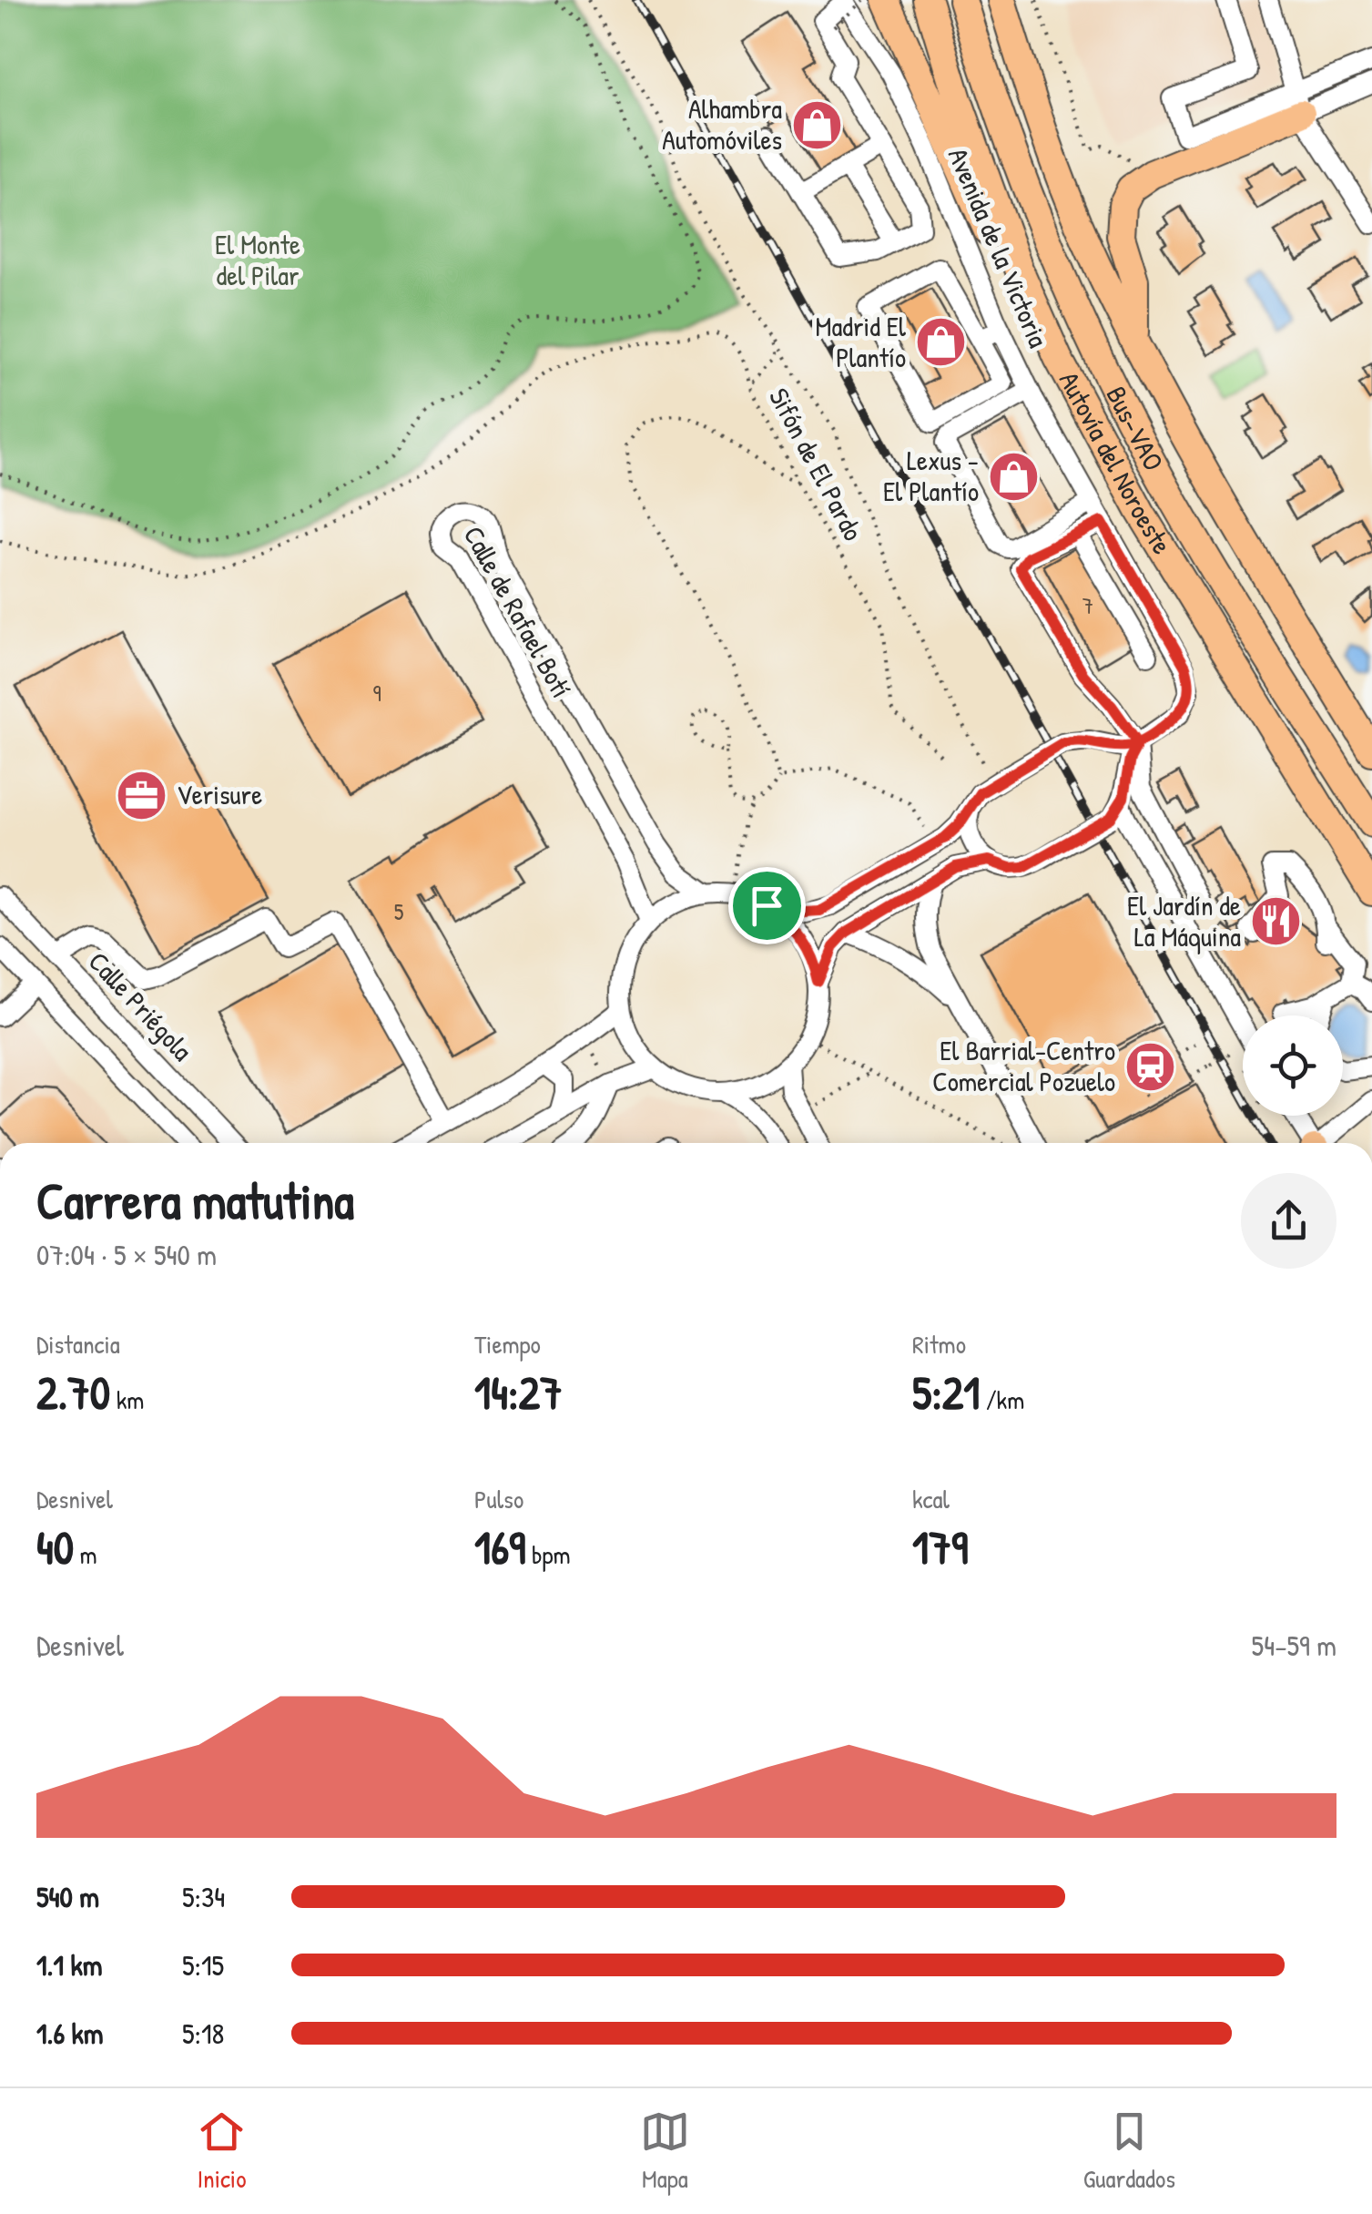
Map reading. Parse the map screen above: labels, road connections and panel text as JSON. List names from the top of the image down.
{
  "streets": {
    "highway": ["Bus-VAO", "Autovía del Noroeste"],
    "street": ["Avenida de la Victoria", "Calle de Rafael Botí", "Calle Priégola"],
    "path": ["Sifón de El Pardo"]
  },
  "parks": ["El Monte del Pilar"],
  "places": {
    "shop": ["Alhambra Automóviles", "Madrid El Plantío", "Lexus - El Plantío"],
    "office": ["Verisure"],
    "restaurant": ["El Jardín de La Máquina"],
    "station": ["El Barrial-Centro Comercial Pozuelo"]
  },
  "house_numbers": ["7", "9", "5"],
  "page": {
    "heading": ["Carrera matutina", "07:04 · 5 × 540 m"],
    "stats": [
      ["Distancia", "2.70 km"],
      ["Tiempo", "14:27"],
      ["Ritmo", "5:21 /km"],
      ["Desnivel", "40 m"],
      ["Pulso", "169 bpm"],
      ["kcal", "179"]
    ],
    "chart": ["Desnivel", "54–59 m"],
    "list": [
      {
        "name": "540 m",
        "note": "5:34"
      },
      {
        "name": "1.1 km",
        "note": "5:15"
      },
      {
        "name": "1.6 km",
        "note": "5:18"
      }
    ],
    "tabs": ["Inicio", "Mapa", "Guardados"]
  }
}
